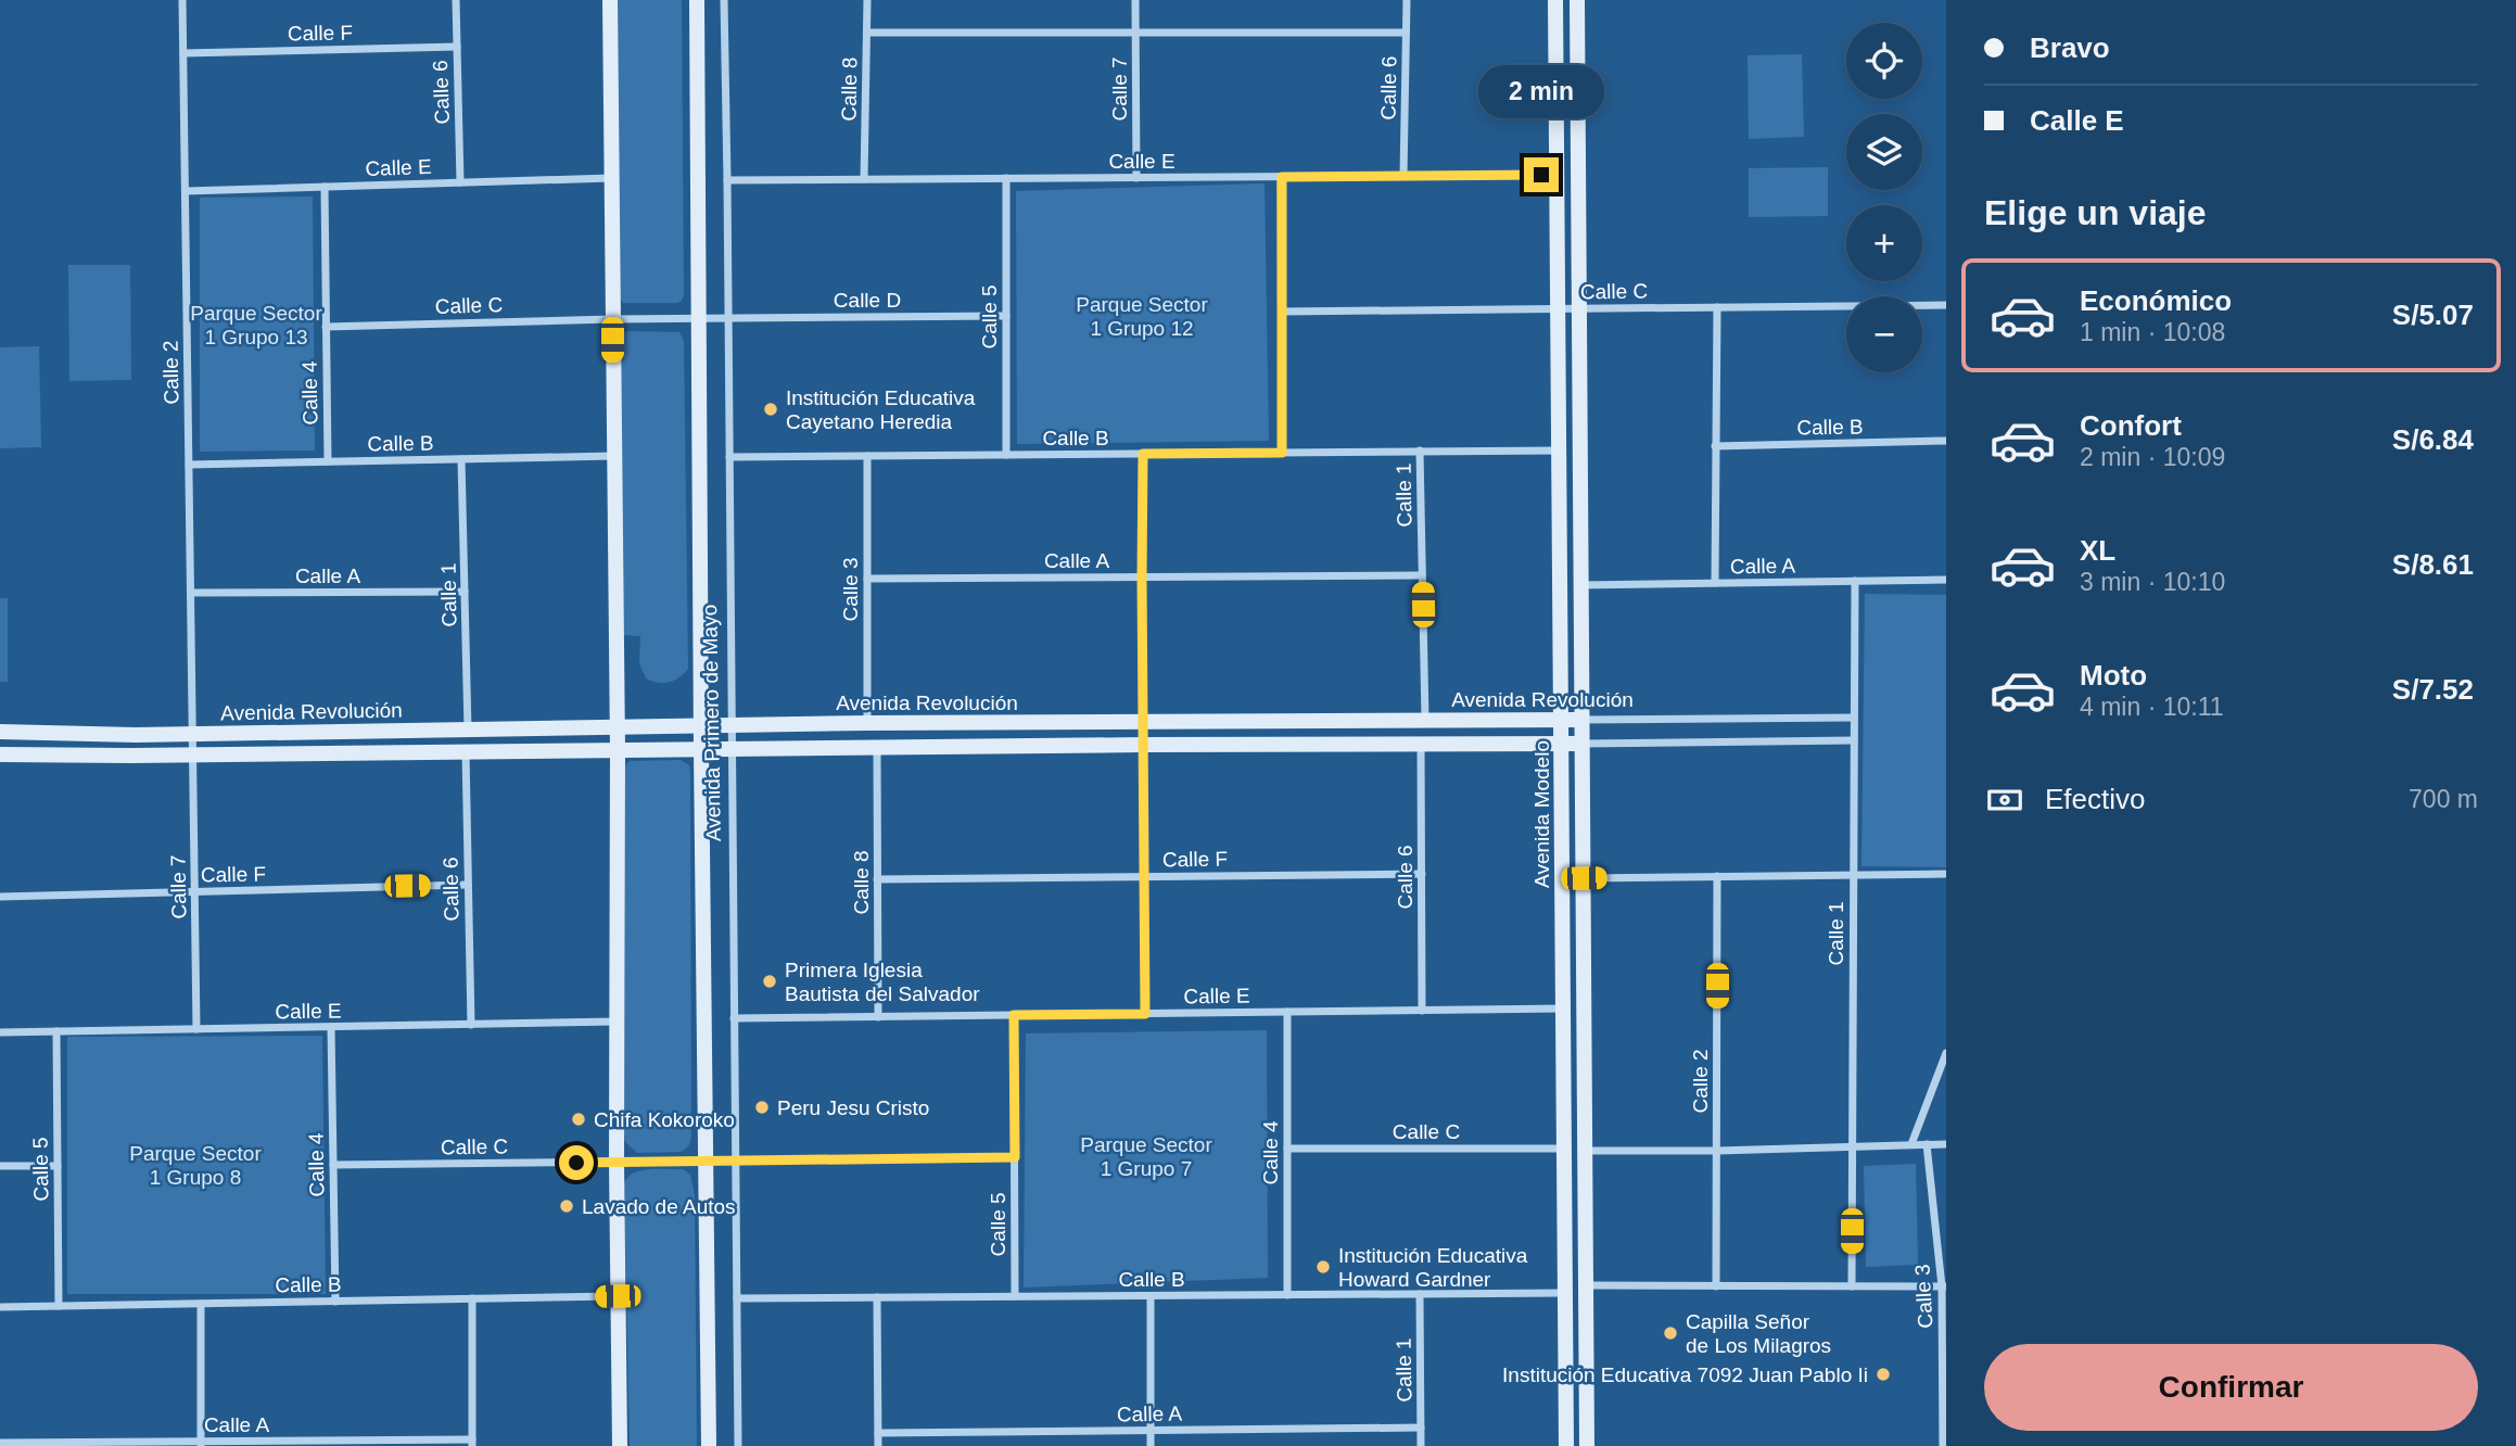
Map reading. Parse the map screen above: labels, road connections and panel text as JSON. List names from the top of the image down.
{
  "streets": {
    "street": [
      "Calle F",
      "Calle 6",
      "Calle 8",
      "Calle 7",
      "Calle E",
      "Calle C",
      "Calle D",
      "Calle 5",
      "Calle 2",
      "Calle 4",
      "Calle B",
      "Calle 1",
      "Calle A",
      "Calle 3",
      "Avenida Revolución",
      "Avenida Primero de Mayo",
      "Avenida Modelo"
    ]
  },
  "crossings": [
    ["Calle F", "Calle 6"],
    ["Calle F", "Calle 8"],
    ["Calle F", "Calle 7"],
    ["Calle F", "Calle 2"],
    ["Calle 6", "Calle E"],
    ["Calle 6", "Avenida Revolución"],
    ["Calle 8", "Calle E"],
    ["Calle 8", "Avenida Revolución"],
    ["Calle 7", "Calle E"],
    ["Calle 7", "Calle 2"],
    ["Calle 7", "Avenida Revolución"],
    ["Calle E", "Calle 5"],
    ["Calle E", "Calle 2"],
    ["Calle E", "Calle 4"],
    ["Calle E", "Avenida Primero de Mayo"],
    ["Calle E", "Avenida Modelo"],
    ["Calle C", "Calle D"],
    ["Calle C", "Calle 4"],
    ["Calle C", "Avenida Primero de Mayo"],
    ["Calle C", "Avenida Modelo"],
    ["Calle D", "Calle 5"],
    ["Calle D", "Avenida Primero de Mayo"],
    ["Calle 5", "Calle B"],
    ["Calle 2", "Calle B"],
    ["Calle 2", "Calle A"],
    ["Calle 2", "Avenida Revolución"],
    ["Calle 4", "Calle B"],
    ["Calle B", "Calle 1"],
    ["Calle B", "Calle 3"],
    ["Calle B", "Avenida Primero de Mayo"],
    ["Calle B", "Avenida Modelo"],
    ["Calle 1", "Calle A"],
    ["Calle 1", "Avenida Revolución"],
    ["Calle A", "Calle 3"],
    ["Calle A", "Avenida Modelo"],
    ["Calle 3", "Avenida Revolución"],
    ["Avenida Revolución", "Avenida Primero de Mayo"],
    ["Avenida Revolución", "Avenida Modelo"]
  ],
  "parks": [
    "Parque Sector 1 Grupo 12",
    "Parque Sector 1 Grupo 13",
    "Parque Sector 1 Grupo 7",
    "Parque Sector 1 Grupo 8"
  ],
  "places": [
    "Institución Educativa Cayetano Heredia",
    "Primera Iglesia Bautista del Salvador",
    "Peru Jesu Cristo",
    "Chifa Kokoroko",
    "Lavado de Autos",
    "Institución Educativa Howard Gardner",
    "Capilla Señor de Los Milagros",
    "Institución Educativa 7092 Juan Pablo Ii"
  ],
  "page": {
    "banner": ["Bravo", "Calle E"],
    "map_buttons": ["+", "−"],
    "bubble": "2 min",
    "heading": "Elige un viaje",
    "list": [
      {
        "name": "Económico",
        "note": "1 min · 10:08",
        "value": "S/5.07"
      },
      {
        "name": "Confort",
        "note": "2 min · 10:09",
        "value": "S/6.84"
      },
      {
        "name": "XL",
        "note": "3 min · 10:10",
        "value": "S/8.61"
      },
      {
        "name": "Moto",
        "note": "4 min · 10:11",
        "value": "S/7.52"
      }
    ],
    "pay": ["Efectivo", "700 m"],
    "buttons": "Confirmar"
  }
}
